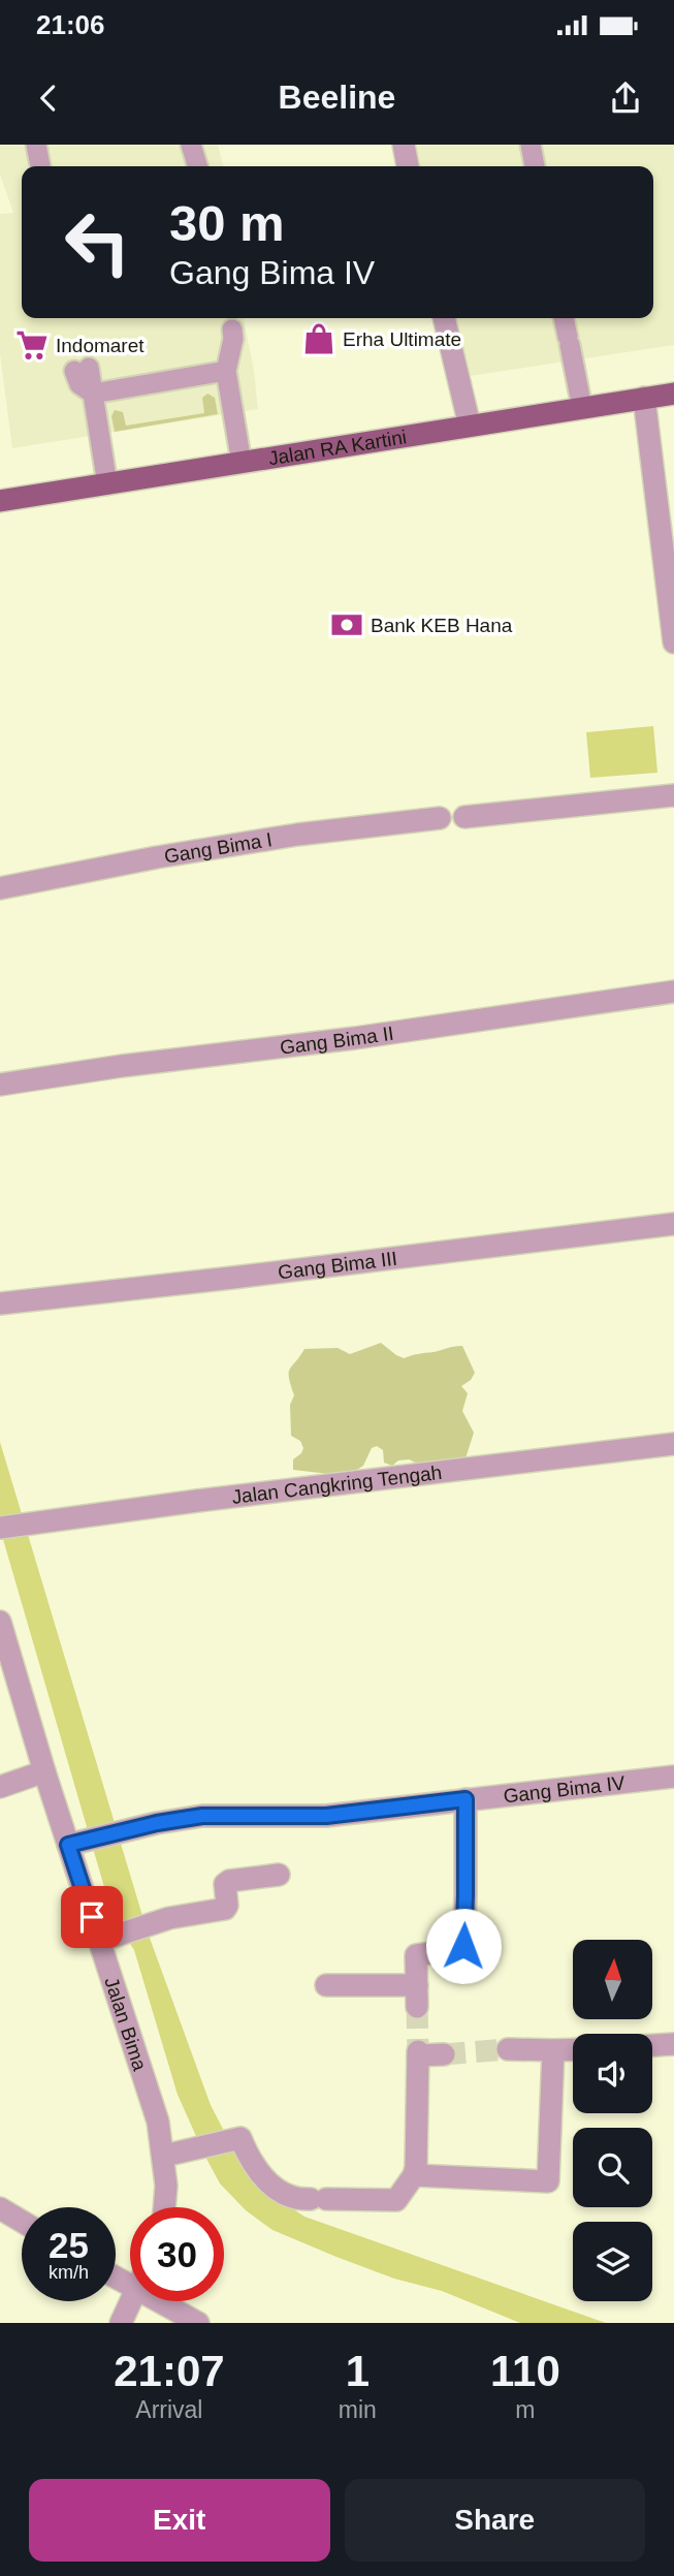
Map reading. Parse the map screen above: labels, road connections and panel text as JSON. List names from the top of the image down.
{
  "streets": {
    "main road": ["Jalan RA Kartini"],
    "street": [
      "Gang Bima I",
      "Gang Bima II",
      "Gang Bima III",
      "Jalan Cangkring Tengah",
      "Gang Bima IV",
      "Jalan Bima"
    ]
  },
  "crossings": [
    ["Gang Bima IV", "Jalan Bima"]
  ],
  "places": {
    "shop": ["Erha Ultimate"],
    "supermarket": ["Indomaret"],
    "bank": ["Bank KEB Hana"]
  },
  "north": "top",
  "page": {
    "status": "21:06",
    "header": "Beeline",
    "turn": ["30 m", "Gang Bima IV"],
    "speed": "25 km/h",
    "limit": "30",
    "eta": [
      "21:07",
      "Arrival",
      "1",
      "min",
      "110",
      "m"
    ],
    "buttons": ["Exit", "Share"]
  }
}
